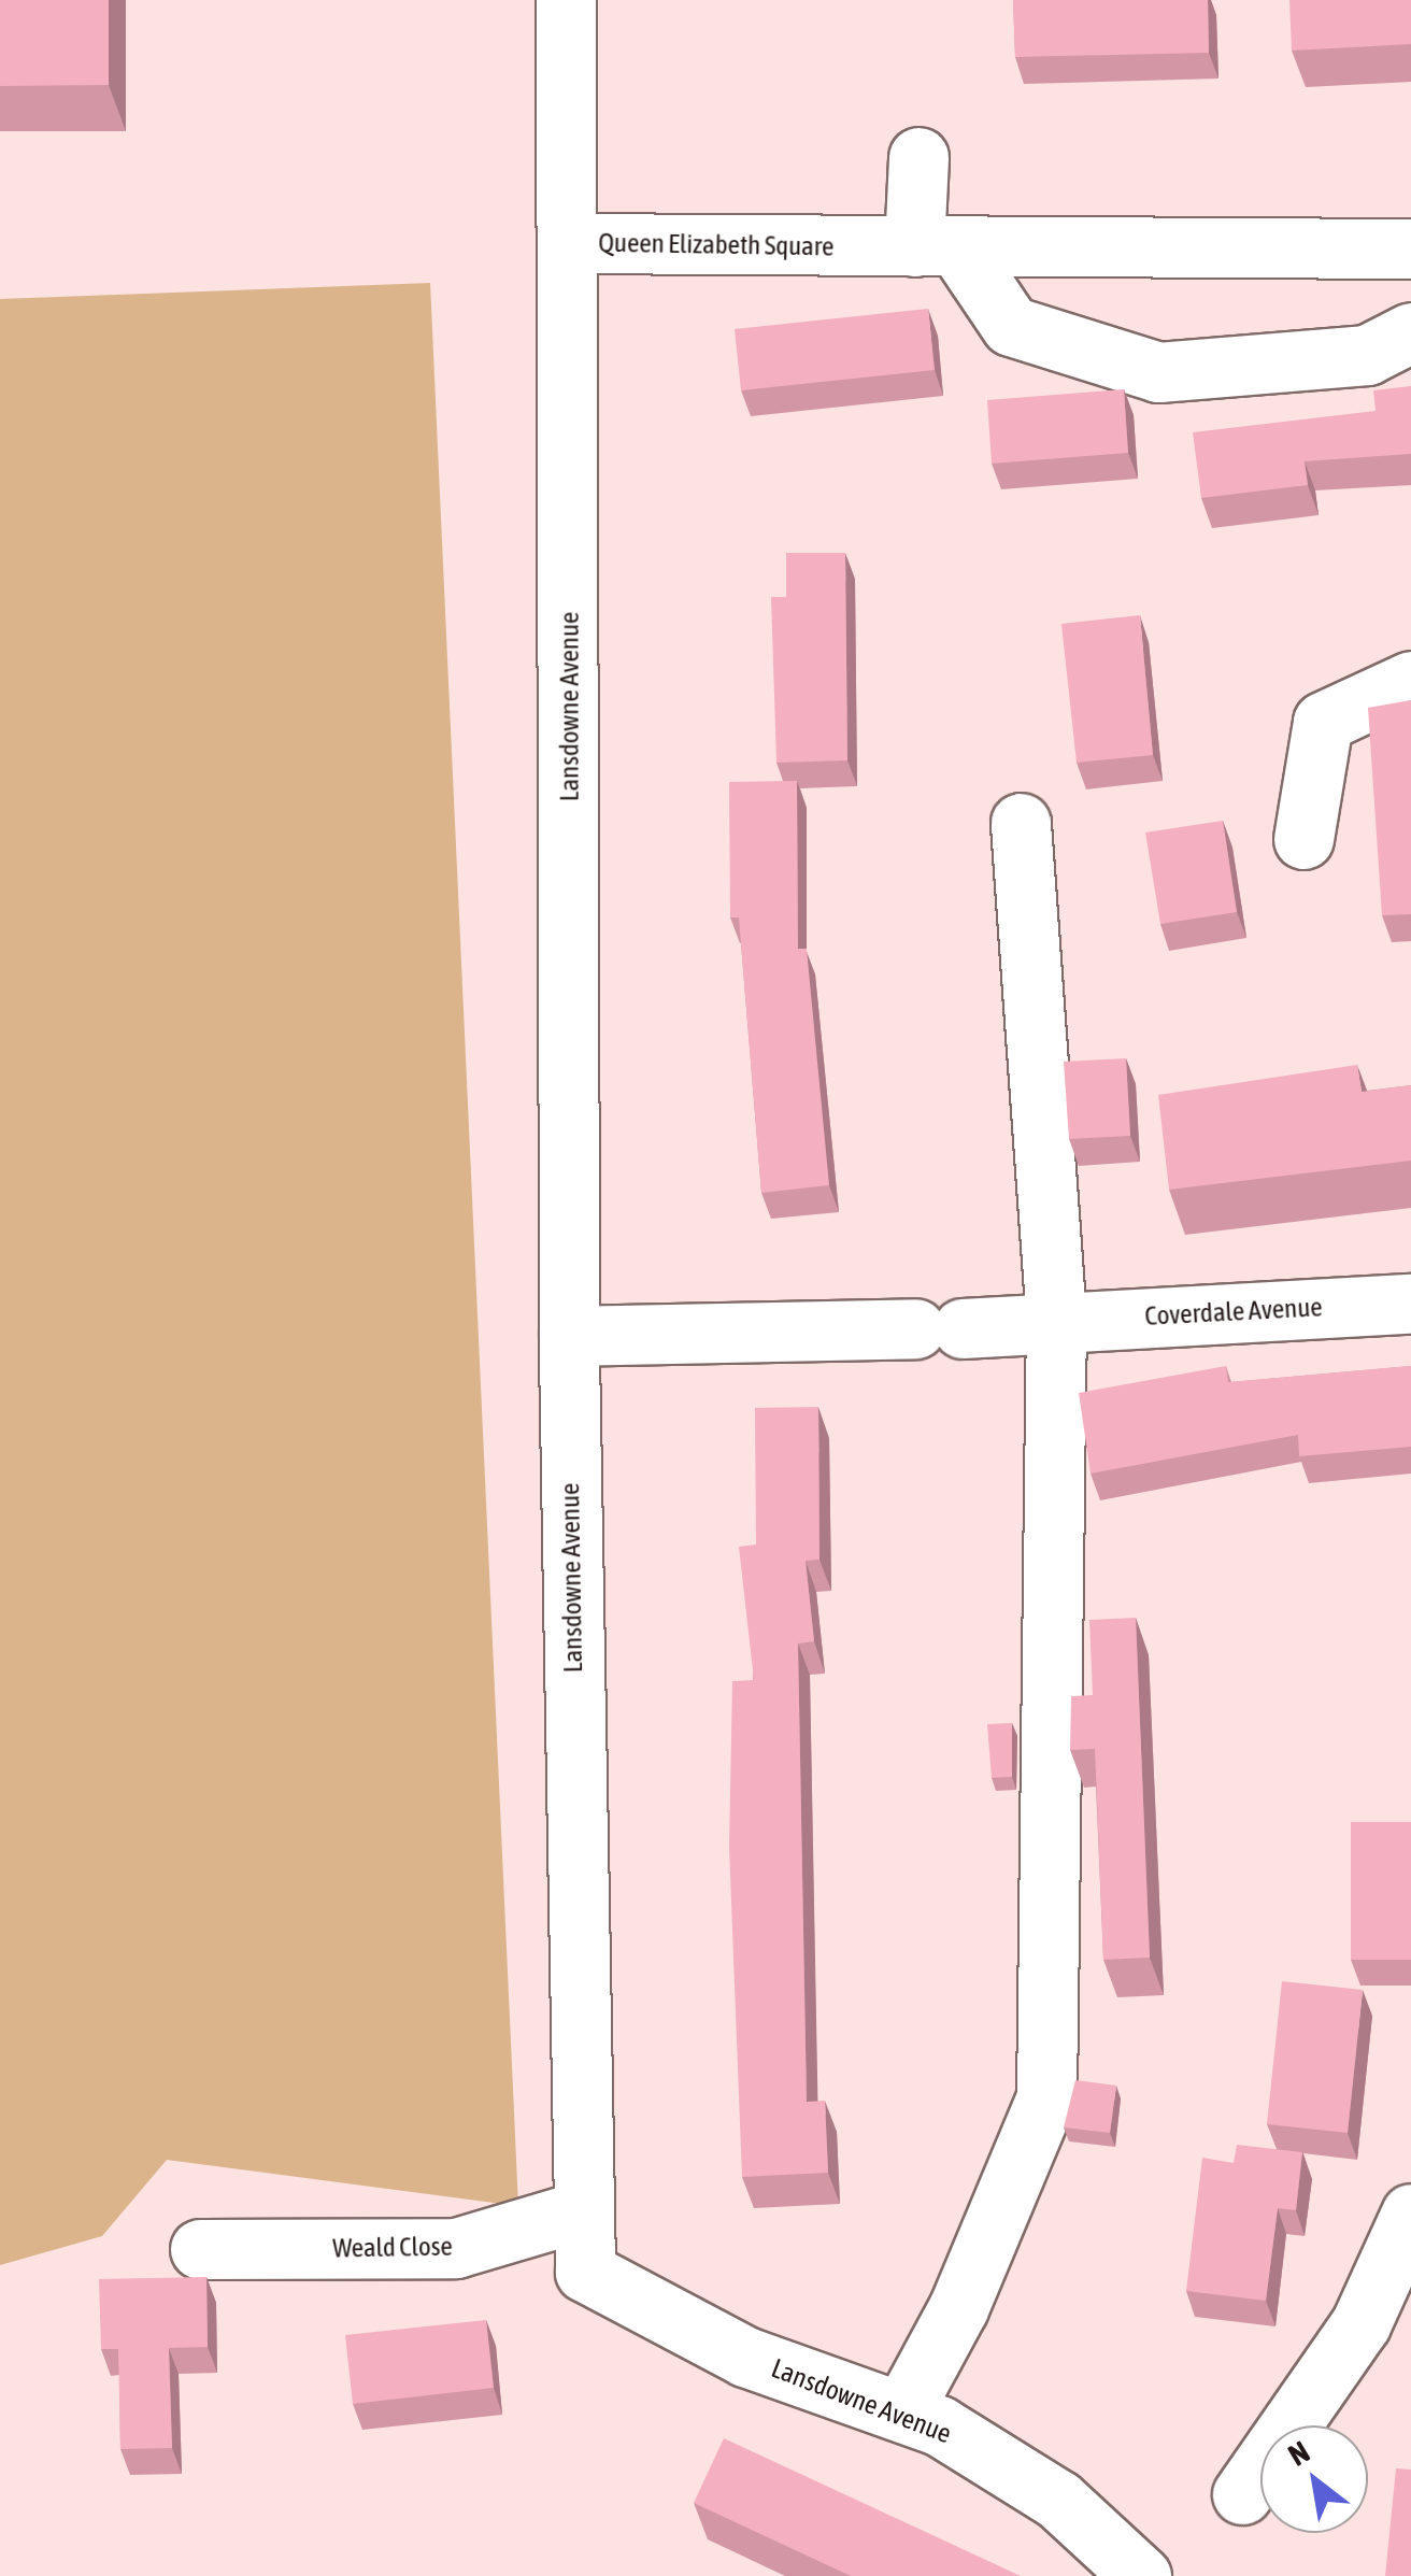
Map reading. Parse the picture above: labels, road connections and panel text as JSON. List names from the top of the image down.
{
  "streets": {
    "street": [
      "Queen Elizabeth Square",
      "Lansdowne Avenue",
      "Coverdale Avenue",
      "Weald Close"
    ]
  },
  "crossings": [
    ["Queen Elizabeth Square", "Lansdowne Avenue"],
    ["Lansdowne Avenue", "Coverdale Avenue"],
    ["Lansdowne Avenue", "Weald Close"]
  ],
  "north": "top left"
}
